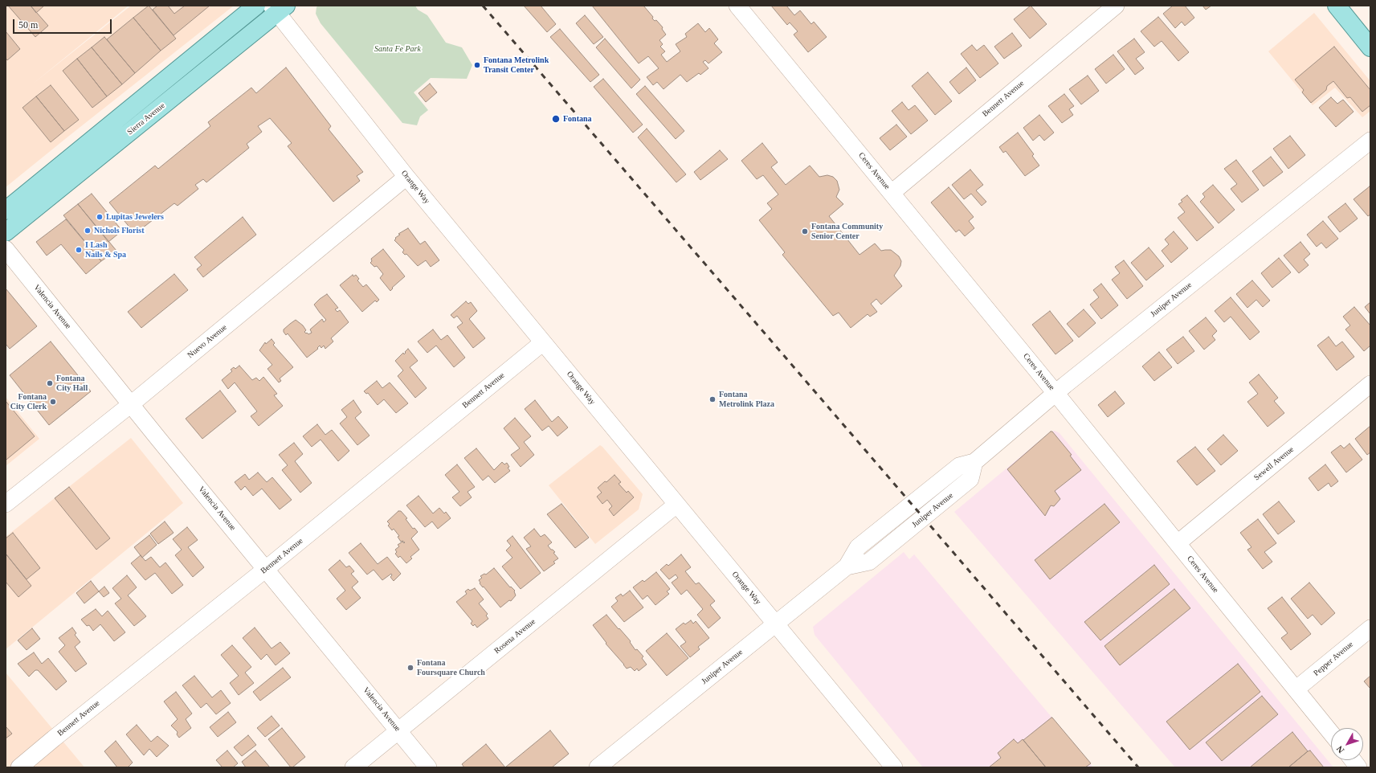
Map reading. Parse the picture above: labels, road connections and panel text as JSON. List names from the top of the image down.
{
  "streets": {
    "main road": ["Sierra Avenue"],
    "street": [
      "Bennett Avenue",
      "Ceres Avenue",
      "Orange Way",
      "Juniper Avenue",
      "Valencia Avenue",
      "Nuevo Avenue",
      "Sewell Avenue",
      "Rosena Avenue",
      "Pepper Avenue"
    ]
  },
  "crossings": [
    ["Bennett Avenue", "Ceres Avenue"],
    ["Bennett Avenue", "Orange Way"],
    ["Bennett Avenue", "Valencia Avenue"],
    ["Sierra Avenue", "Orange Way"],
    ["Ceres Avenue", "Juniper Avenue"],
    ["Ceres Avenue", "Sewell Avenue"],
    ["Ceres Avenue", "Pepper Avenue"],
    ["Orange Way", "Juniper Avenue"],
    ["Orange Way", "Nuevo Avenue"],
    ["Orange Way", "Rosena Avenue"],
    ["Valencia Avenue", "Nuevo Avenue"],
    ["Valencia Avenue", "Rosena Avenue"]
  ],
  "parks": ["Santa Fe Park"],
  "places": [
    "Fontana Metrolink Transit Center",
    "Fontana",
    "Lupitas Jewelers",
    "Nichols Florist",
    "Fontana Community Senior Center",
    "I Lash Nails & Spa",
    "Fontana City Hall",
    "Fontana Metrolink Plaza",
    "Fontana City Clerk",
    "Fontana Foursquare Church"
  ],
  "scale_bar": "50 m",
  "north": "bottom left"
}
